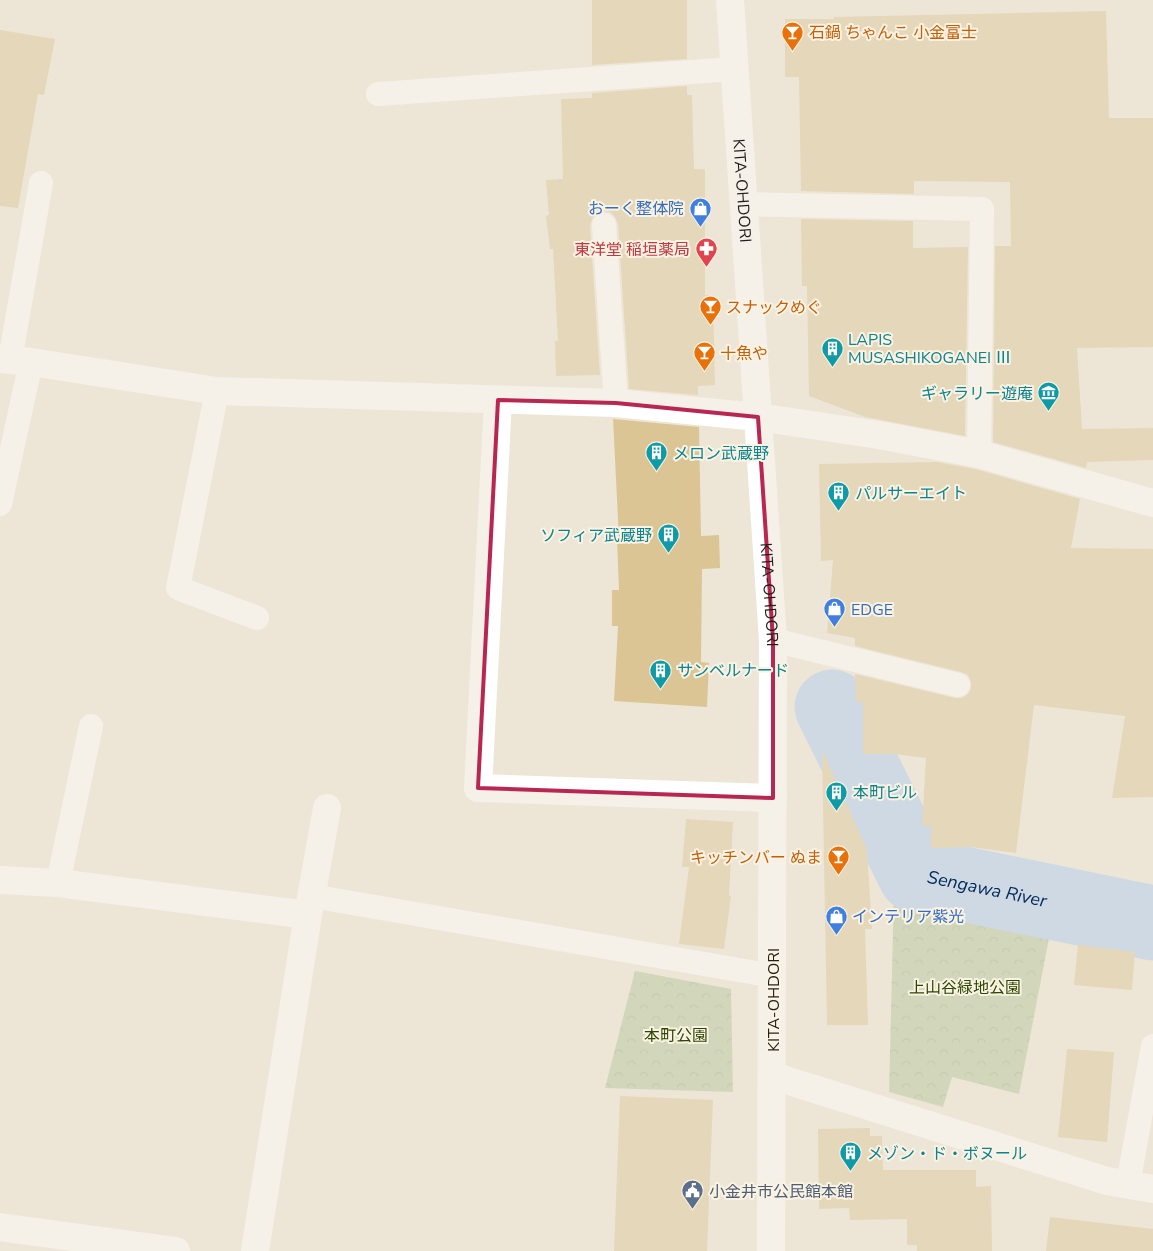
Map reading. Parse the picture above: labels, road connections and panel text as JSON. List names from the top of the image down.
{
  "streets": {
    "street": ["KITA-OHDORI"]
  },
  "water": ["Sengawa River"],
  "parks": ["上山谷緑地公園", "本町公園"],
  "places": {
    "bar": [
      "石鍋 ちゃんこ 小金富士",
      "スナックめぐ",
      "十魚や",
      "キッチンバー ぬま"
    ],
    "shop": ["おーく整体院", "EDGE", "インテリア紫光"],
    "pharmacy": ["東洋堂 稲垣薬局"],
    "building": [
      "LAPIS MUSASHIKOGANEI Ⅲ",
      "メロン武蔵野",
      "パルサーエイト",
      "ソフィア武蔵野",
      "サンベルナード",
      "本町ビル",
      "メゾン・ド・ボヌール"
    ],
    "museum": ["ギャラリー遊庵"],
    "public building": ["小金井市公民館本館"]
  }
}
